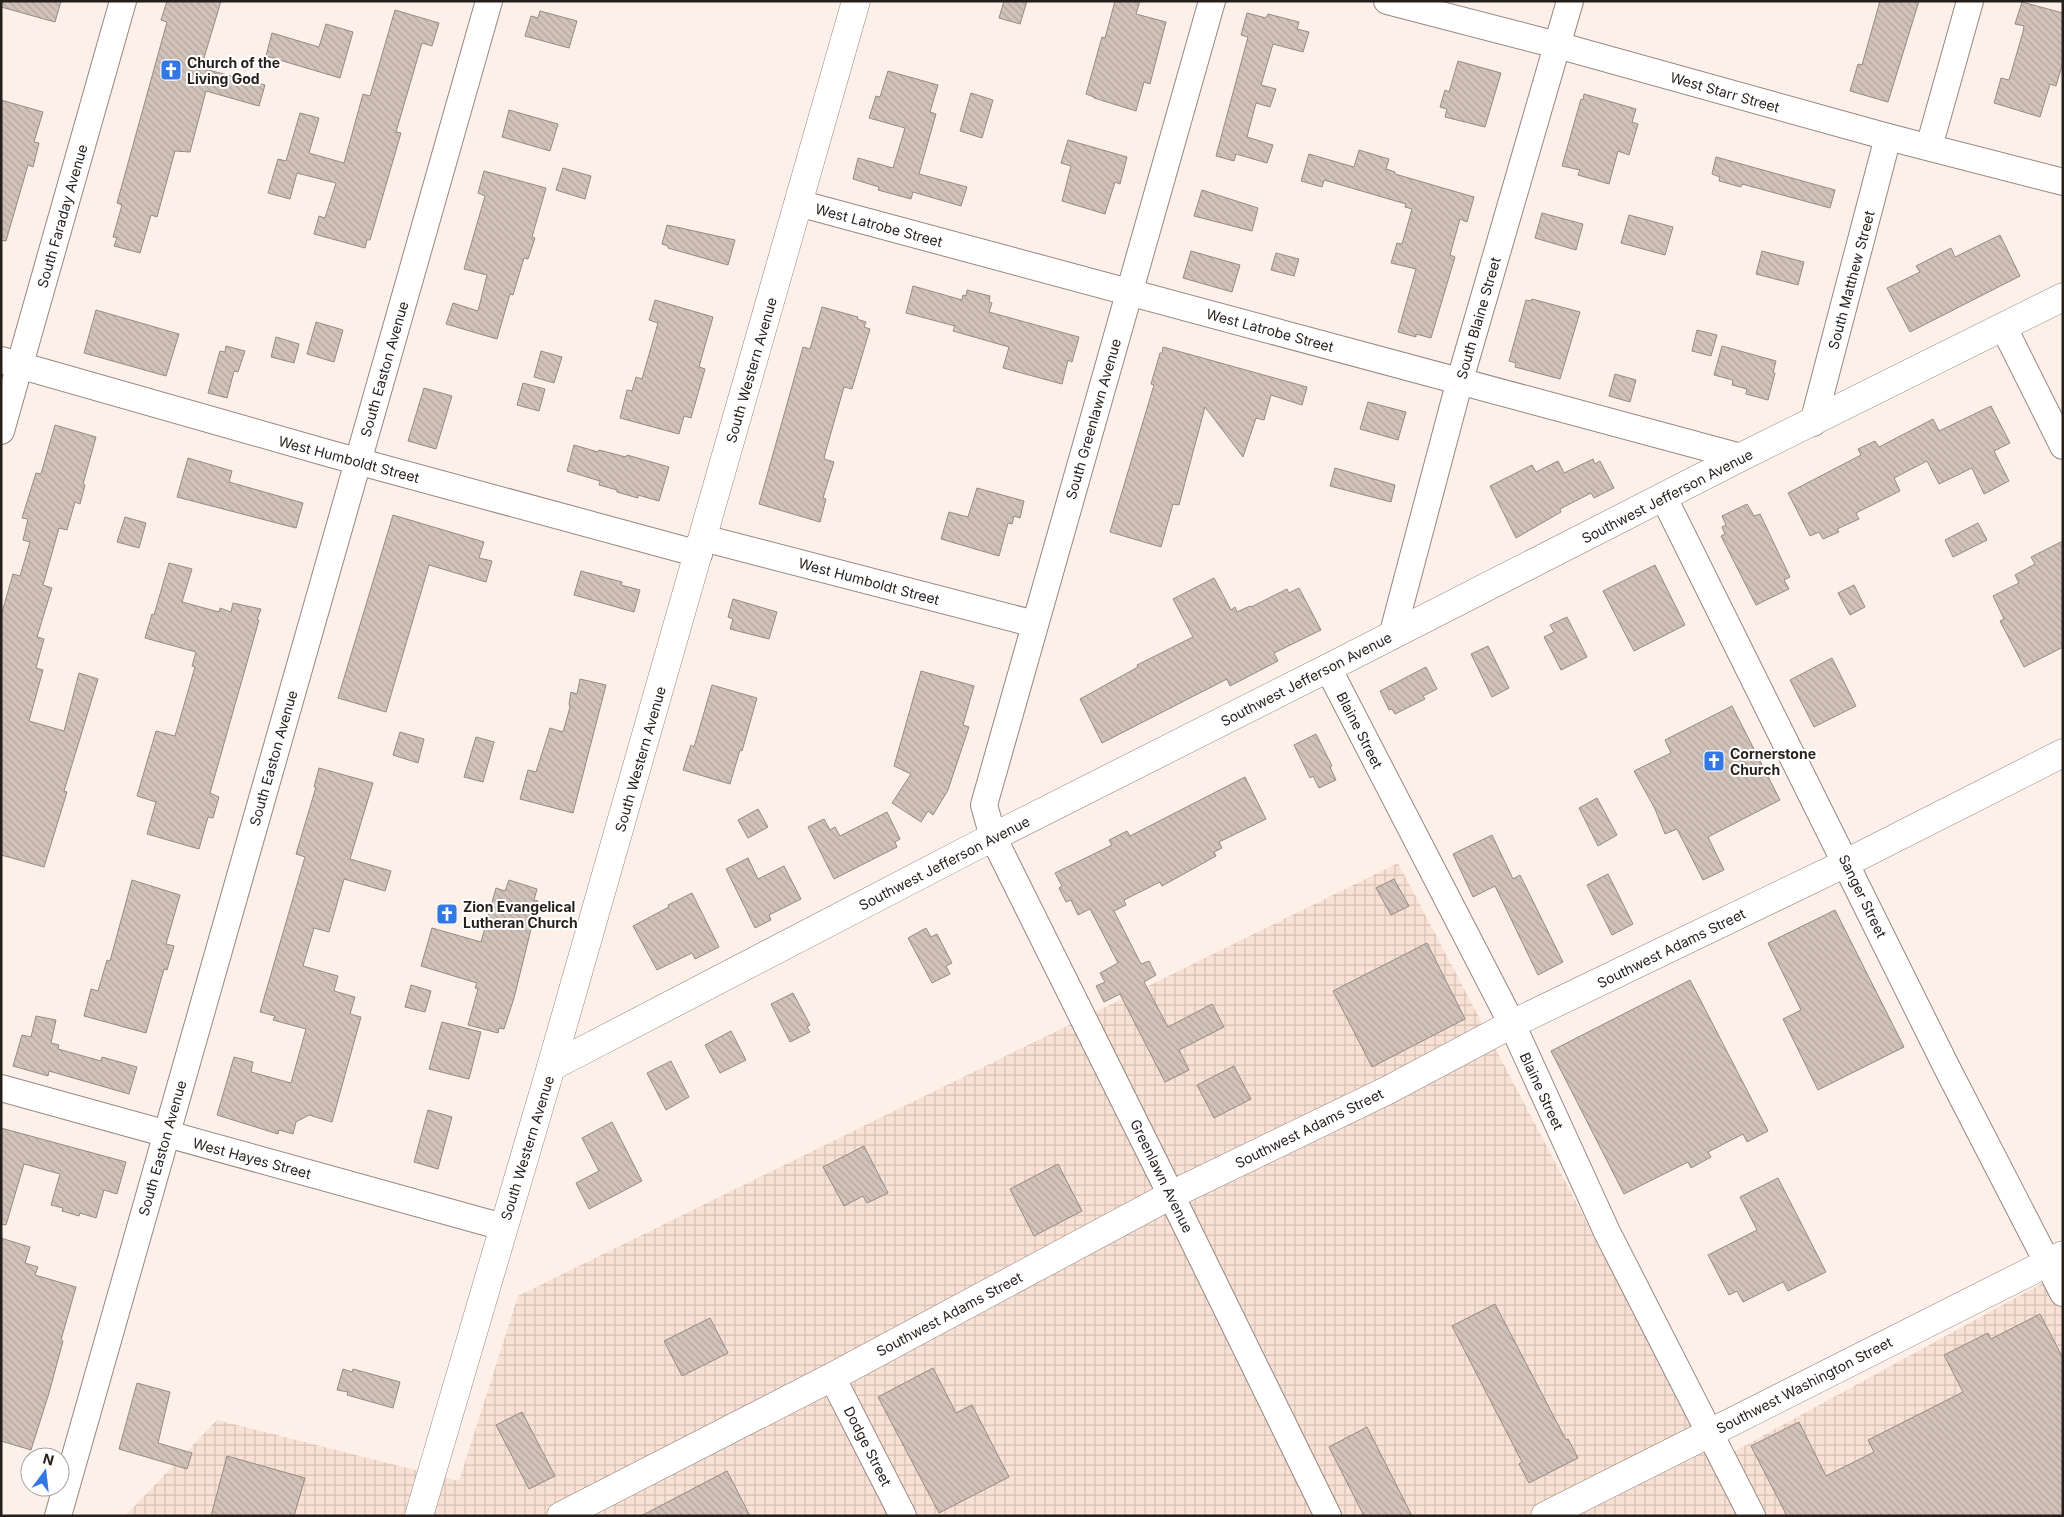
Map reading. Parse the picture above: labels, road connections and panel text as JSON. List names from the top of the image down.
{
  "streets": {
    "main road": [
      "South Western Avenue",
      "Southwest Jefferson Avenue",
      "Southwest Adams Street",
      "Southwest Washington Street"
    ],
    "street": [
      "West Starr Street",
      "South Faraday Avenue",
      "West Latrobe Street",
      "South Matthew Street",
      "South Blaine Street",
      "South Easton Avenue",
      "South Greenlawn Avenue",
      "West Humboldt Street",
      "Blaine Street",
      "Sanger Street",
      "West Hayes Street",
      "Greenlawn Avenue",
      "Dodge Street"
    ]
  },
  "crossings": [
    ["West Starr Street", "South Matthew Street"],
    ["West Starr Street", "South Blaine Street"],
    ["South Faraday Avenue", "West Humboldt Street"],
    ["West Latrobe Street", "South Blaine Street"],
    ["West Latrobe Street", "South Western Avenue"],
    ["West Latrobe Street", "South Greenlawn Avenue"],
    ["West Latrobe Street", "Southwest Jefferson Avenue"],
    ["South Matthew Street", "Southwest Jefferson Avenue"],
    ["South Blaine Street", "Southwest Jefferson Avenue"],
    ["South Easton Avenue", "West Humboldt Street"],
    ["South Easton Avenue", "West Hayes Street"],
    ["South Western Avenue", "West Humboldt Street"],
    ["South Western Avenue", "Southwest Jefferson Avenue"],
    ["South Western Avenue", "West Hayes Street"],
    ["South Greenlawn Avenue", "West Humboldt Street"],
    ["South Greenlawn Avenue", "Southwest Jefferson Avenue"],
    ["South Greenlawn Avenue", "Greenlawn Avenue"],
    ["Southwest Jefferson Avenue", "Blaine Street"],
    ["Southwest Jefferson Avenue", "Sanger Street"],
    ["Southwest Jefferson Avenue", "Greenlawn Avenue"],
    ["Blaine Street", "Southwest Adams Street"],
    ["Blaine Street", "Southwest Washington Street"],
    ["Sanger Street", "Southwest Adams Street"],
    ["Sanger Street", "Southwest Washington Street"],
    ["Southwest Adams Street", "Greenlawn Avenue"],
    ["Southwest Adams Street", "Dodge Street"]
  ],
  "places": {
    "church": ["Church of the Living God", "Cornerstone Church", "Zion Evangelical Lutheran Church"]
  },
  "north": "top"
}
